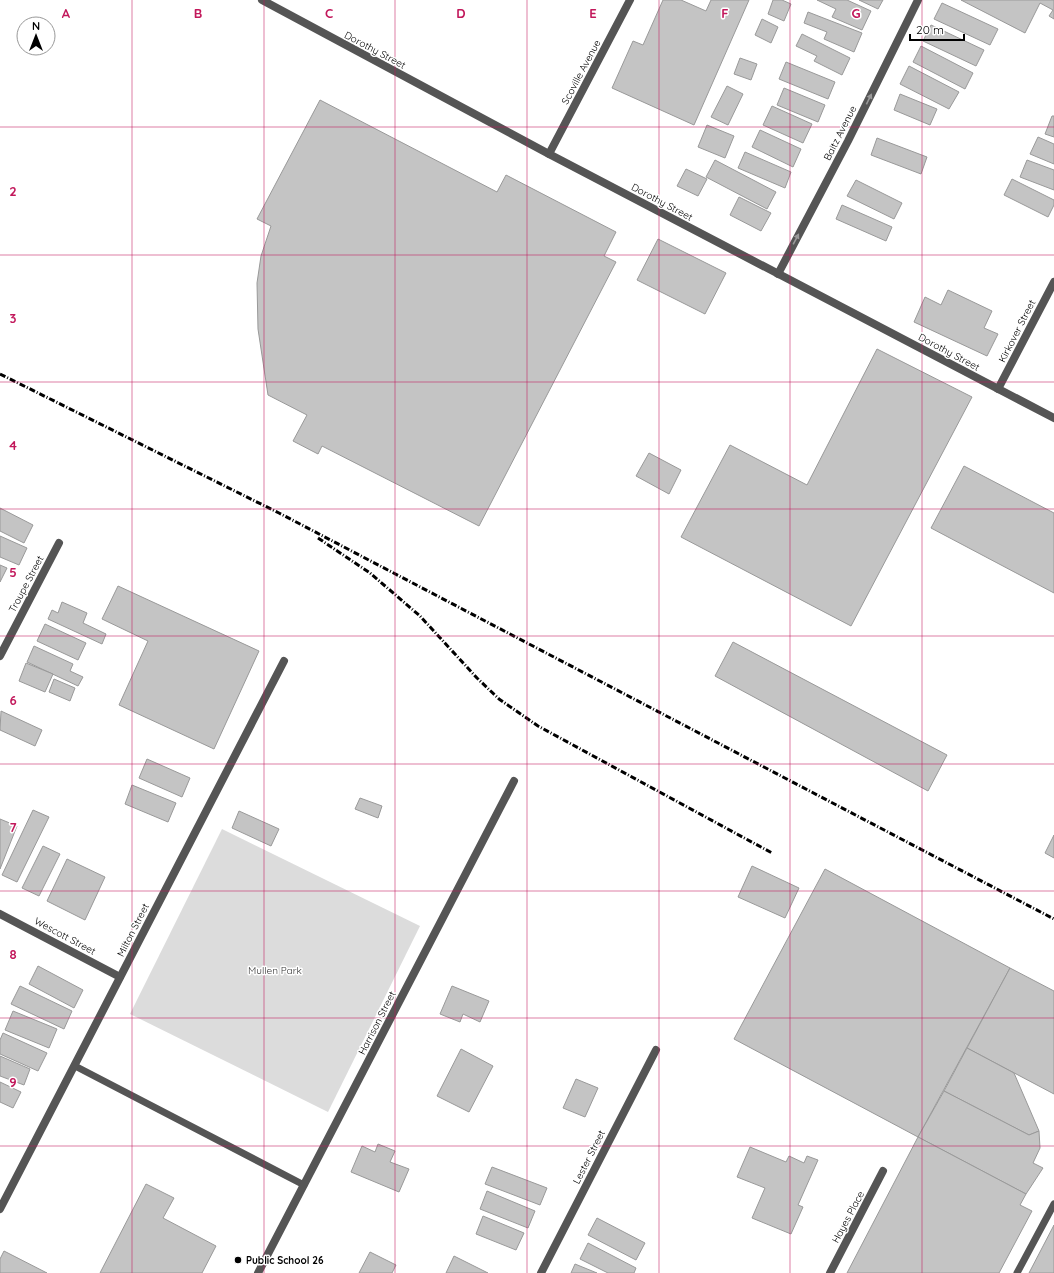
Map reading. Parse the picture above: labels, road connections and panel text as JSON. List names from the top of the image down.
{
  "streets": {
    "street": [
      "Dorothy Street",
      "Scoville Avenue",
      "Baitz Avenue",
      "Kirkover Street",
      "Troupe Street",
      "Milton Street",
      "Wescott Street",
      "Harrison Street",
      "Lester Street",
      "Hayes Place"
    ]
  },
  "crossings": [
    ["Dorothy Street", "Scoville Avenue"],
    ["Dorothy Street", "Baitz Avenue"],
    ["Dorothy Street", "Kirkover Street"],
    ["Milton Street", "Wescott Street"]
  ],
  "one_way": ["Baitz Avenue"],
  "parks": ["Mullen Park"],
  "places": ["Public School 26"],
  "scale_bar": "20 m",
  "north": "top",
  "grid": {
    "columns": [
      "A",
      "B",
      "C",
      "D",
      "E",
      "F",
      "G"
    ],
    "rows": [
      "2",
      "3",
      "4",
      "5",
      "6",
      "7",
      "8",
      "9"
    ]
  }
}
